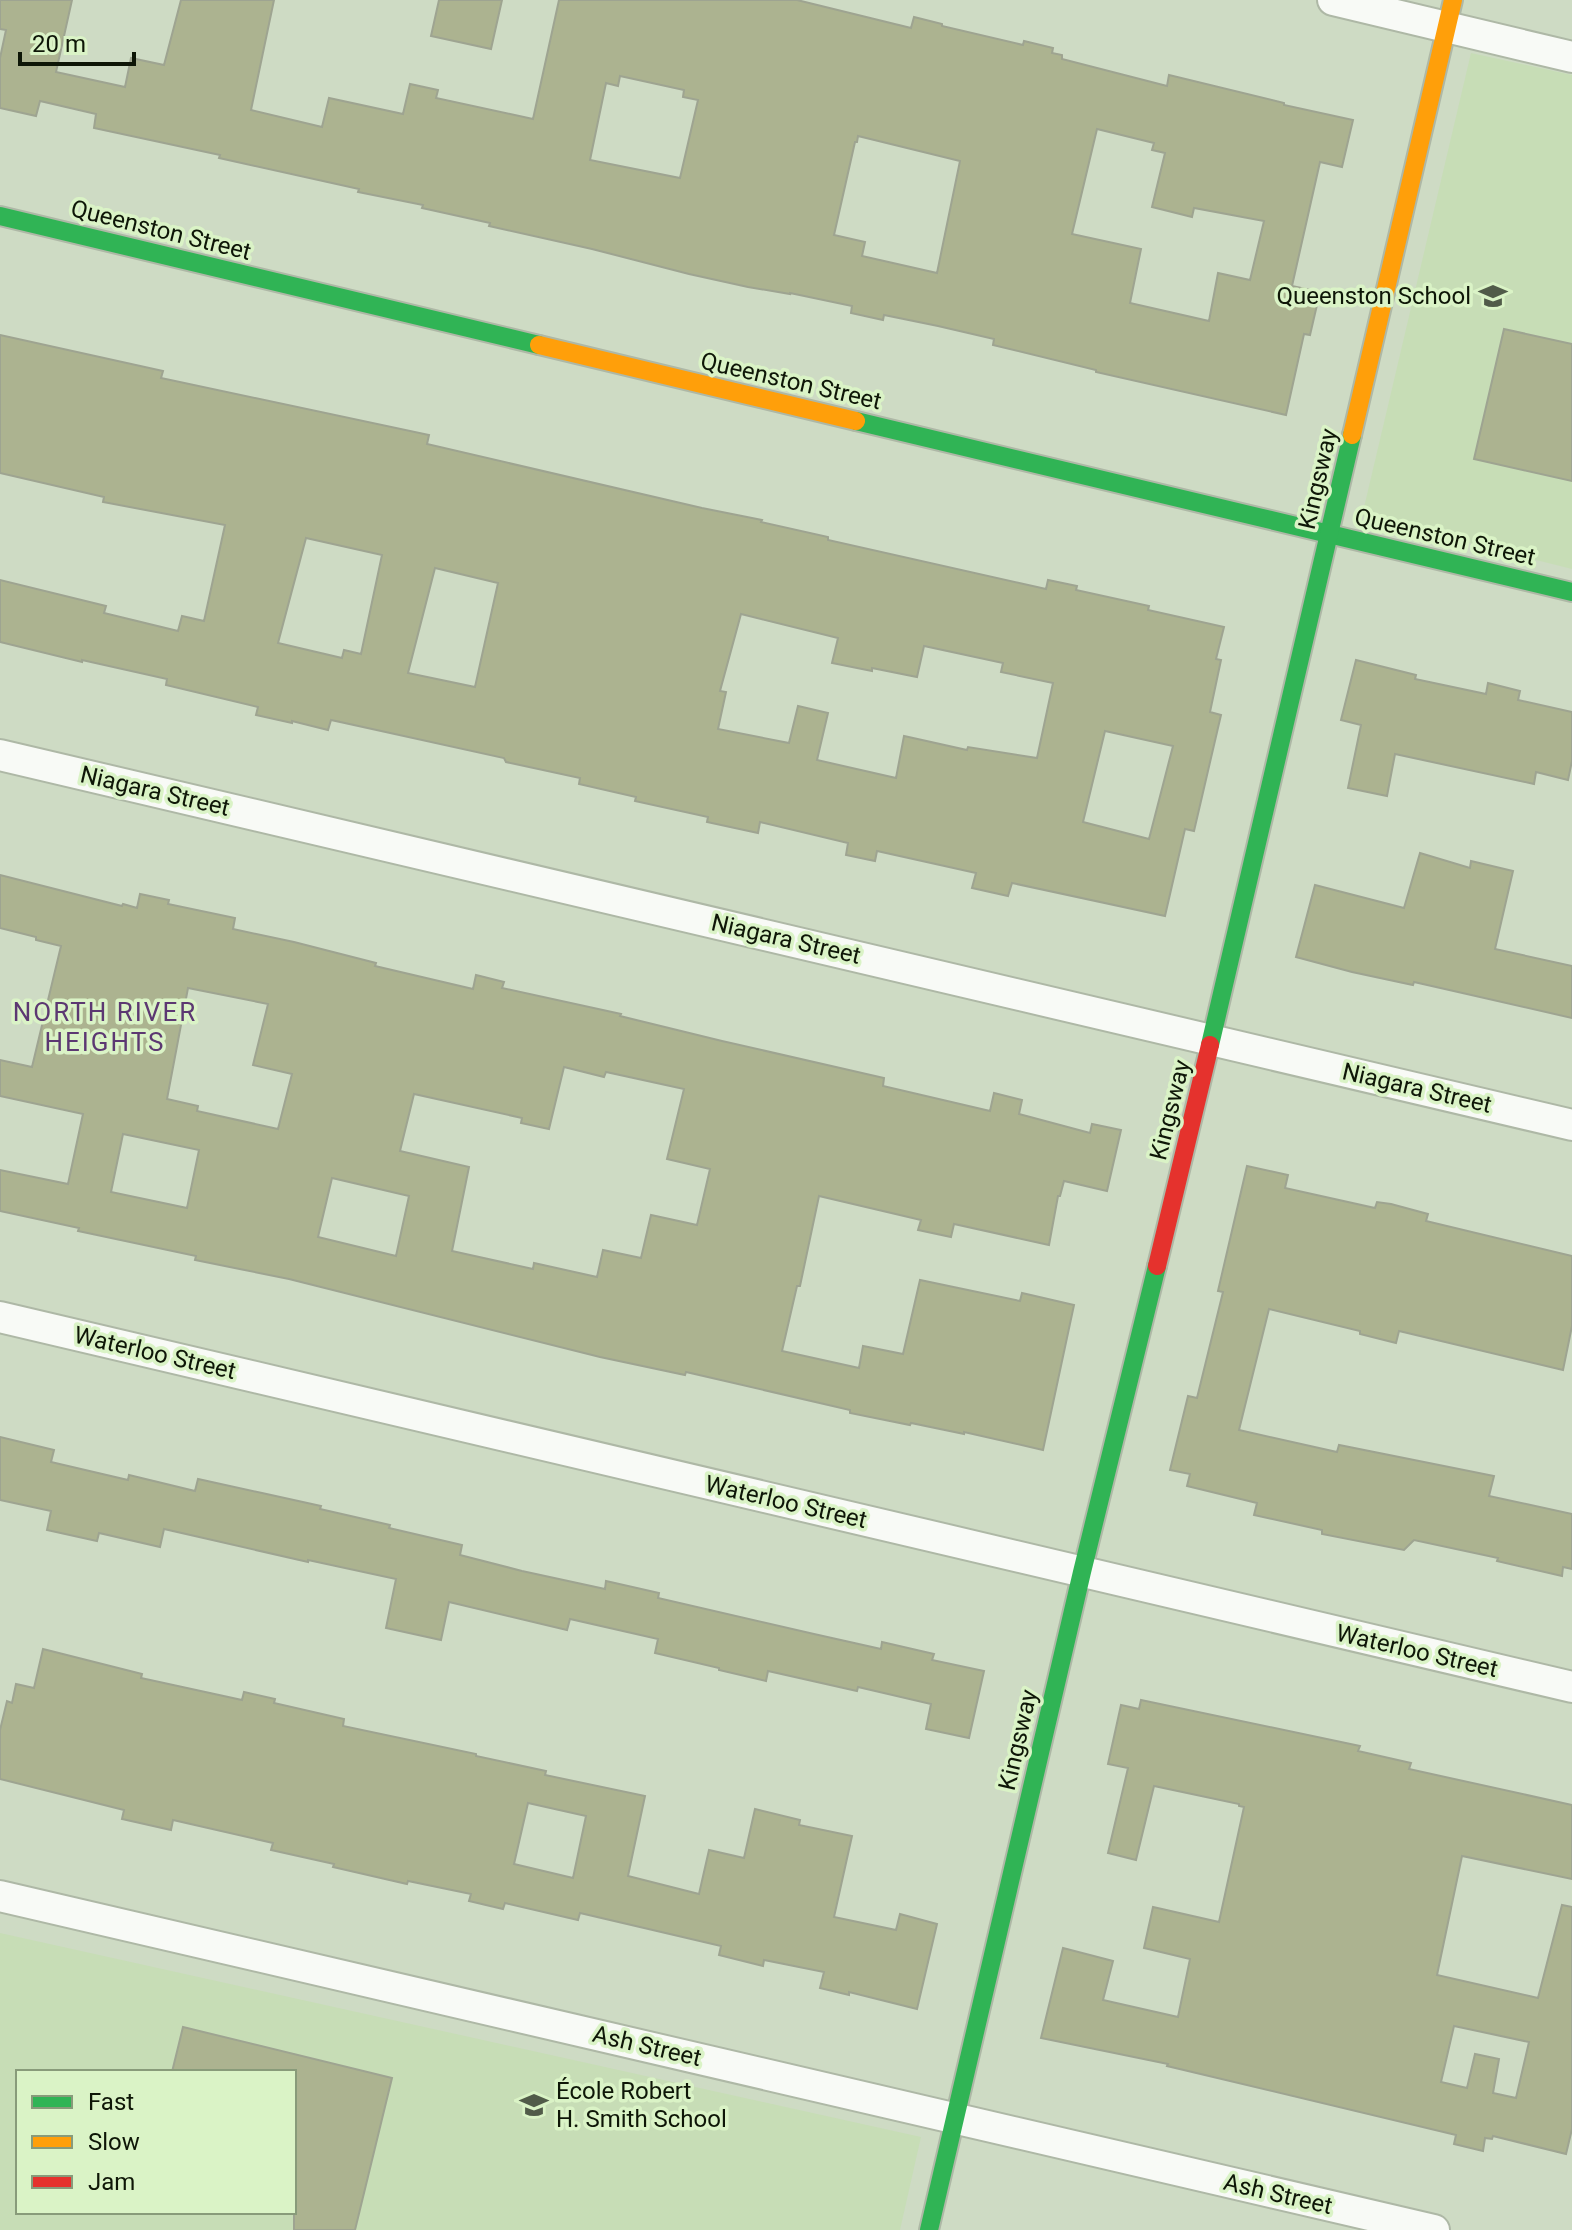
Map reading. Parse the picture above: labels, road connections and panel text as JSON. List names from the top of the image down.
{
  "streets": {
    "street": [
      "Queenston Street",
      "Kingsway",
      "Niagara Street",
      "Waterloo Street",
      "Ash Street"
    ]
  },
  "crossings": [
    ["Queenston Street", "Kingsway"],
    ["Kingsway", "Niagara Street"],
    ["Kingsway", "Waterloo Street"],
    ["Kingsway", "Ash Street"]
  ],
  "districts": ["NORTH RIVER HEIGHTS"],
  "places": {
    "school or university": ["Queenston School", "École Robert H. Smith School"]
  },
  "legend": ["Fast", "Slow", "Jam"],
  "scale_bar": "20 m"
}
